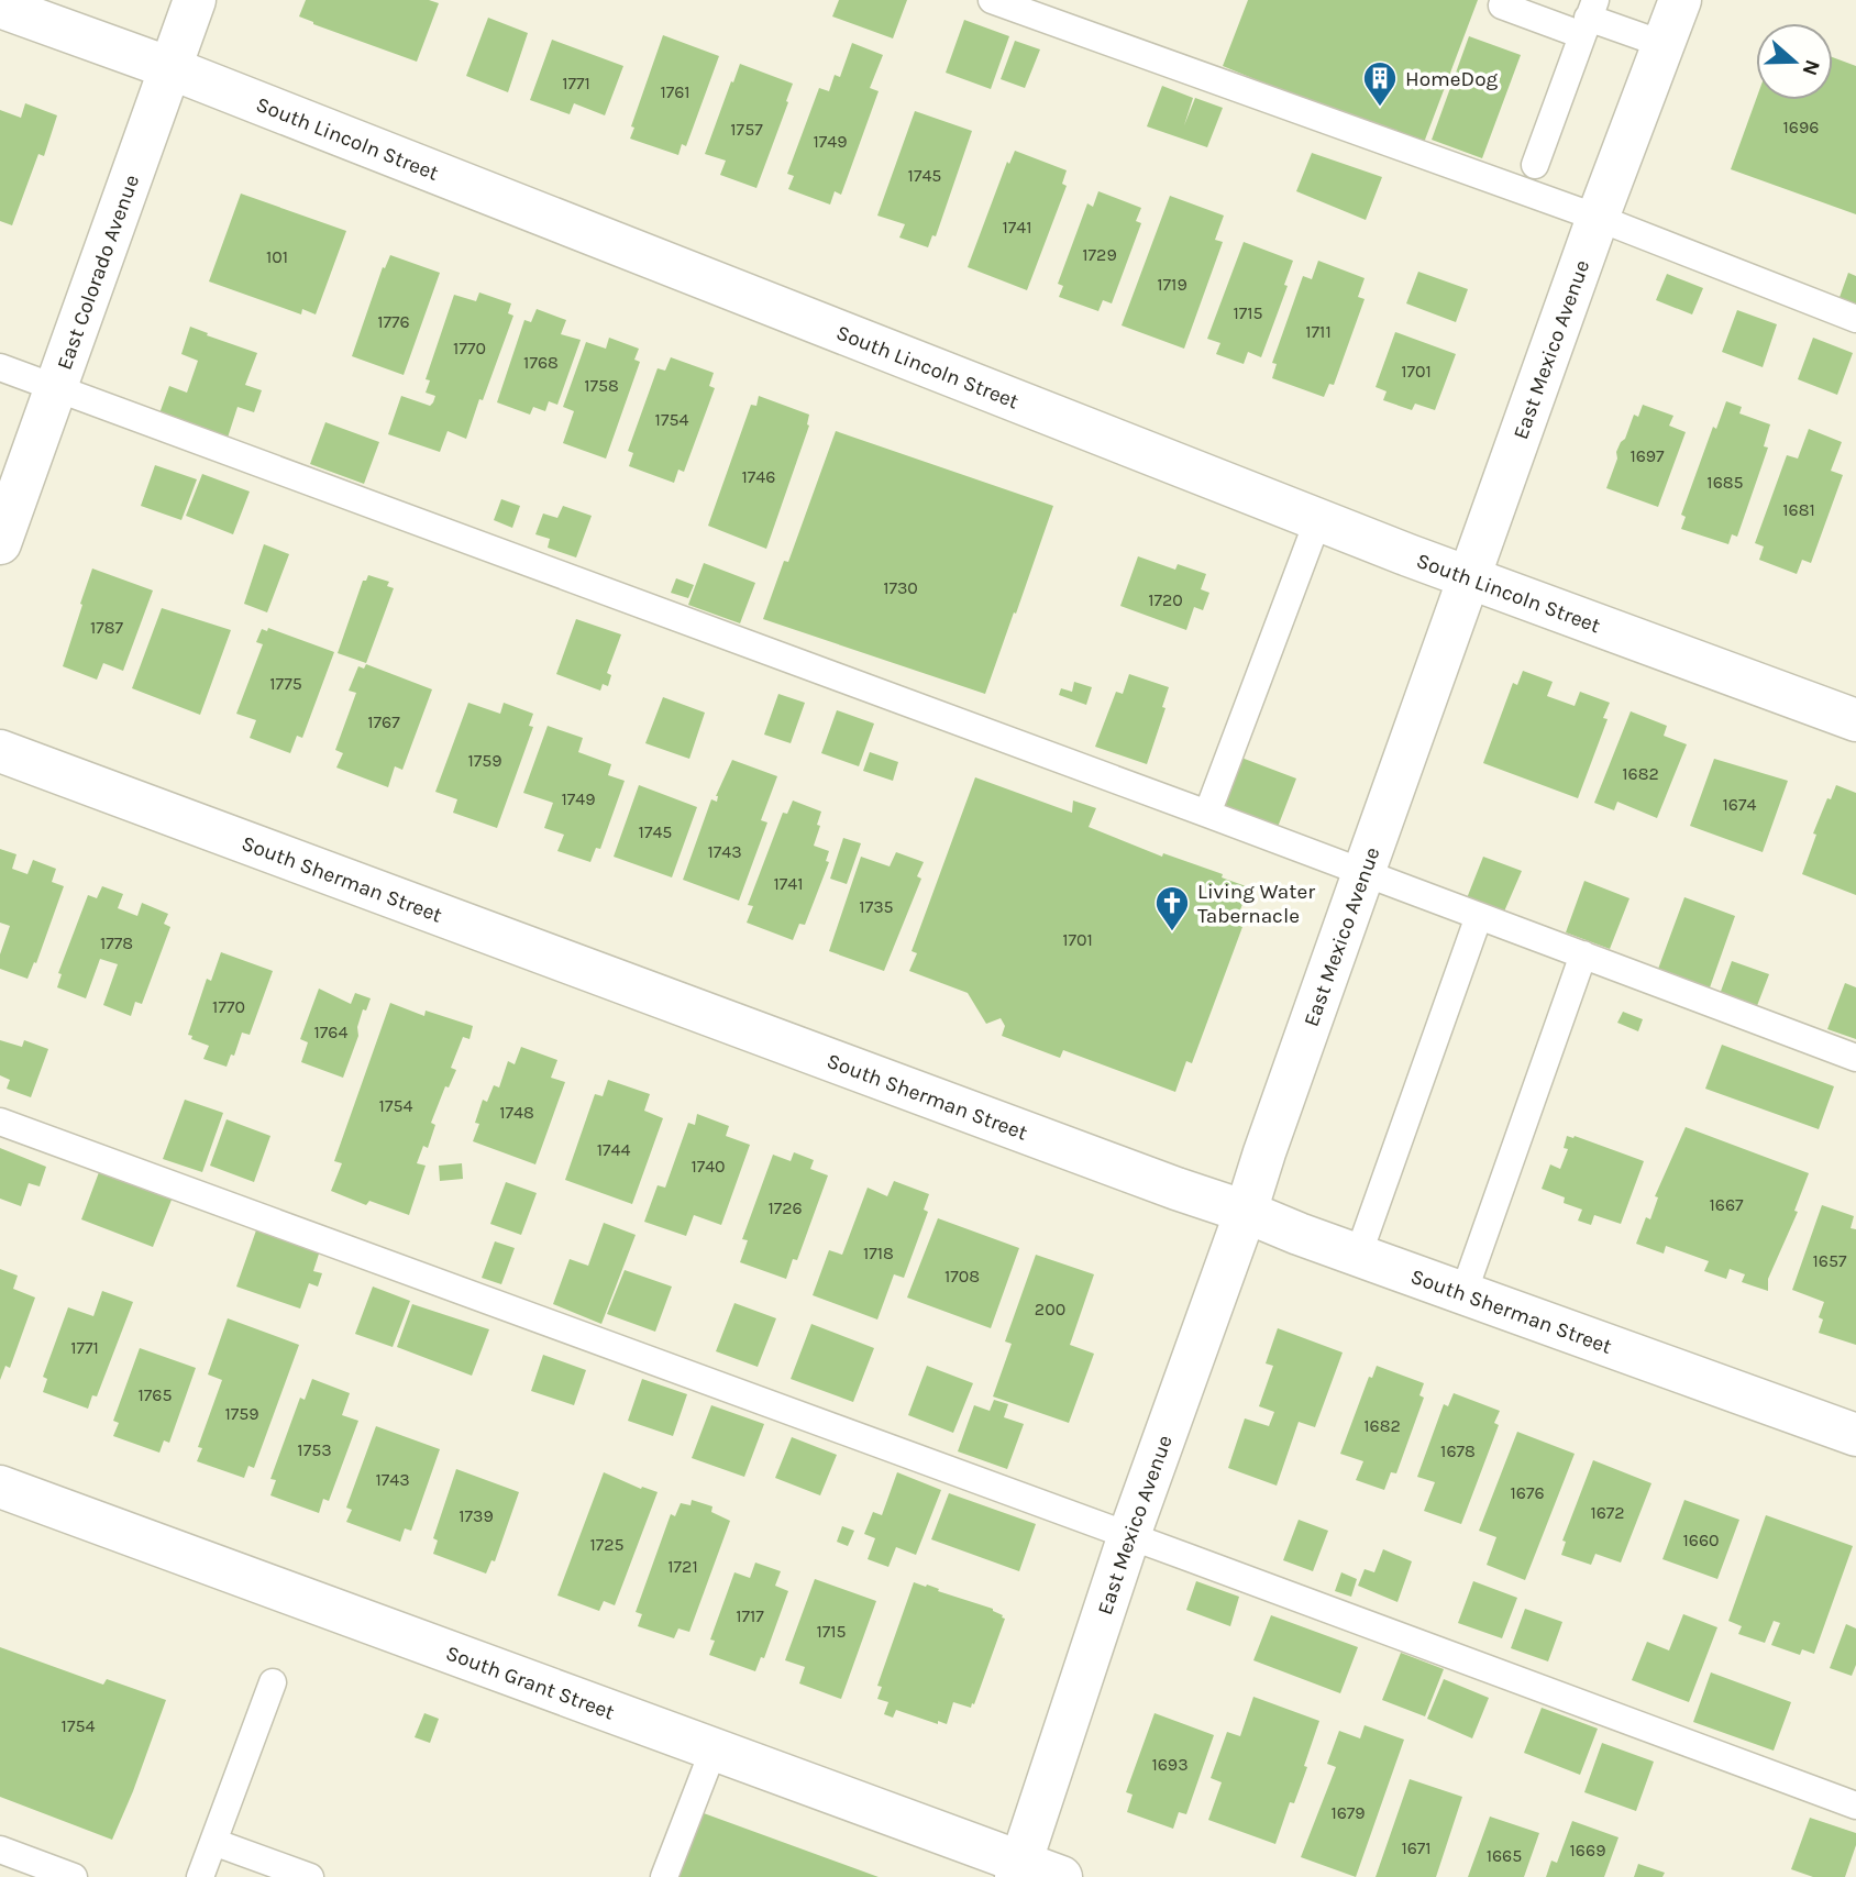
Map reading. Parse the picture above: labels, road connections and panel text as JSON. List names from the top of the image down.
{
  "streets": {
    "street": [
      "South Lincoln Street",
      "East Colorado Avenue",
      "East Mexico Avenue",
      "South Sherman Street",
      "South Grant Street"
    ]
  },
  "crossings": [
    ["South Lincoln Street", "East Colorado Avenue"],
    ["South Lincoln Street", "East Mexico Avenue"],
    ["East Mexico Avenue", "South Sherman Street"],
    ["East Mexico Avenue", "South Grant Street"]
  ],
  "places": {
    "building": ["HomeDog"],
    "church": ["Living Water Tabernacle"]
  },
  "house_numbers": [
    "1771",
    "1761",
    "1696",
    "1757",
    "1749",
    "1745",
    "1741",
    "1729",
    "101",
    "1719",
    "1715",
    "1776",
    "1711",
    "1770",
    "1768",
    "1701",
    "1758",
    "1754",
    "1697",
    "1746",
    "1685",
    "1681",
    "1730",
    "1720",
    "1787",
    "1775",
    "1767",
    "1759",
    "1682",
    "1749",
    "1674",
    "1745",
    "1743",
    "1741",
    "1735",
    "1701",
    "1778",
    "1770",
    "1764",
    "1754",
    "1748",
    "1744",
    "1740",
    "1667",
    "1726",
    "1718",
    "1657",
    "1708",
    "200",
    "1771",
    "1765",
    "1759",
    "1682",
    "1753",
    "1678",
    "1743",
    "1676",
    "1672",
    "1739",
    "1660",
    "1725",
    "1721",
    "1717",
    "1715",
    "1754",
    "1693",
    "1679",
    "1671",
    "1669",
    "1665"
  ],
  "north": "right"
}
